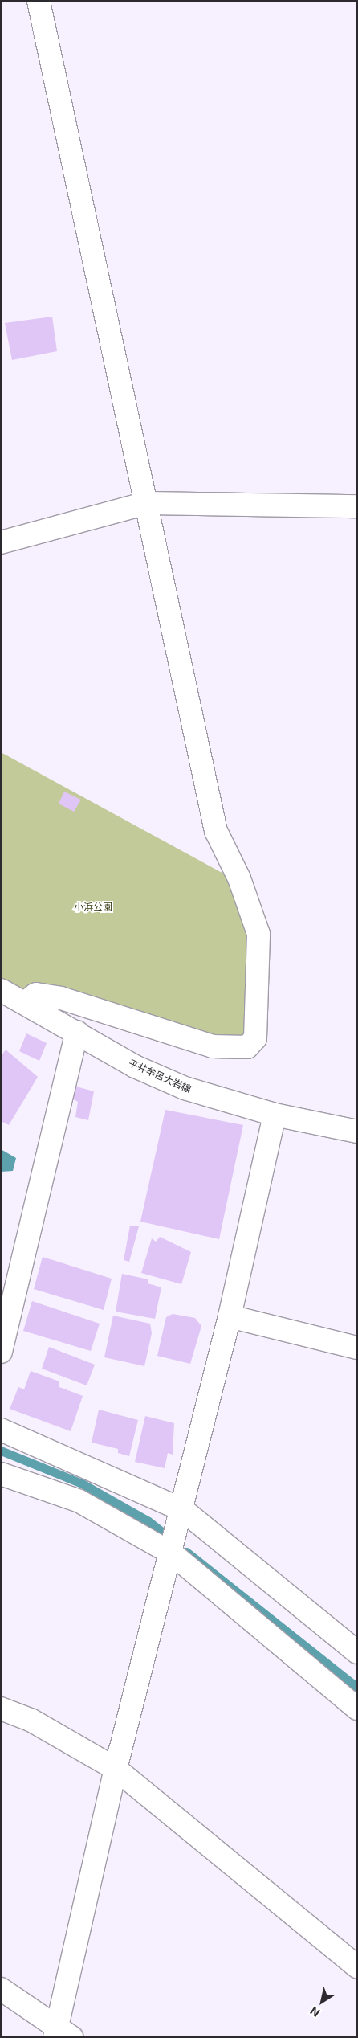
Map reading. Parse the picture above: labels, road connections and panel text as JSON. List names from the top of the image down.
{
  "streets": {
    "street": ["平井牟呂大岩線"]
  },
  "parks": ["小浜公園"],
  "north": "bottom left"
}
